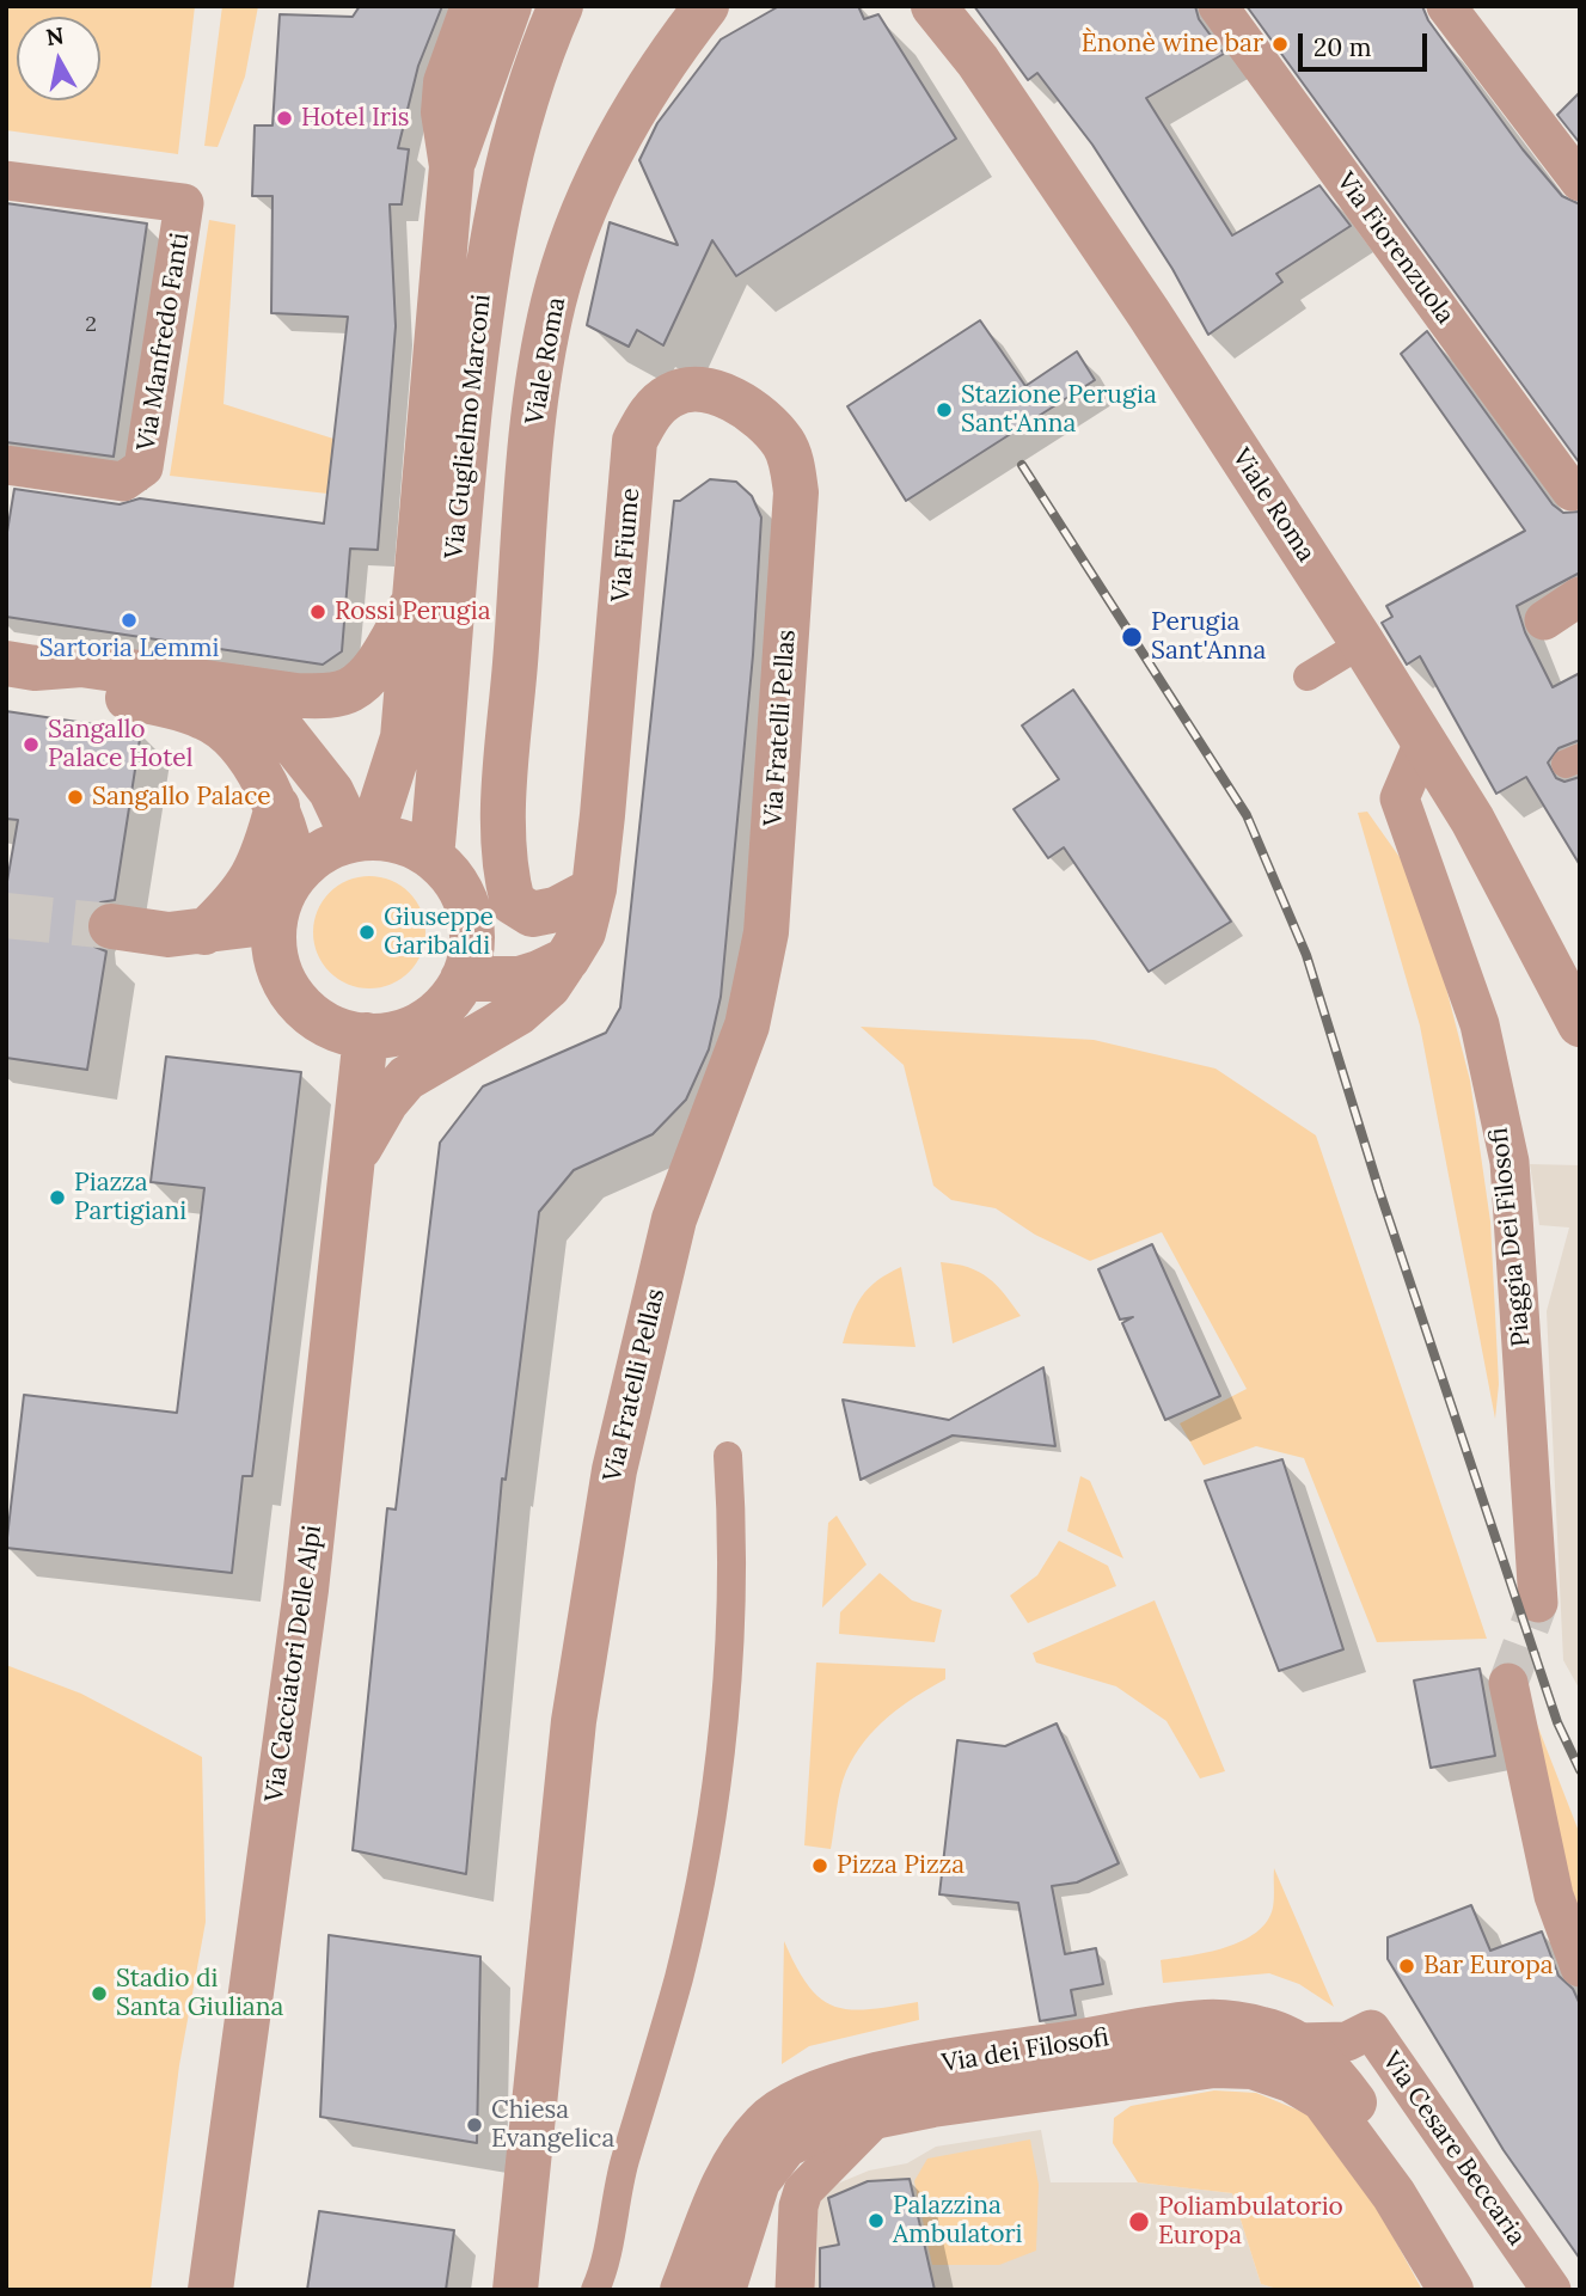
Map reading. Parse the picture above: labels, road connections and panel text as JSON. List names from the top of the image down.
{
  "streets": {
    "street": [
      "Via Fiorenzuola",
      "Via Manfredo Fanti",
      "Viale Roma",
      "Via Guglielmo Marconi",
      "Via Fiume",
      "Via Fratelli Pellas",
      "Piaggia Dei Filosofi",
      "Via Cacciatori Delle Alpi",
      "Via dei Filosofi",
      "Via Cesare Beccaria"
    ]
  },
  "crossings": [
    ["Viale Roma", "Via Guglielmo Marconi"],
    ["Viale Roma", "Via Fiume"],
    ["Viale Roma", "Piaggia Dei Filosofi"],
    ["Viale Roma", "Via Cacciatori Delle Alpi"],
    ["Via Guglielmo Marconi", "Via Cacciatori Delle Alpi"],
    ["Via Fiume", "Via Fratelli Pellas"],
    ["Via dei Filosofi", "Via Cesare Beccaria"]
  ],
  "places": [
    "Ènonè wine bar",
    "Hotel Iris",
    "Stazione Perugia Sant'Anna",
    "Rossi Perugia",
    "Sartoria Lemmi",
    "Perugia Sant'Anna",
    "Sangallo Palace Hotel",
    "Sangallo Palace",
    "Giuseppe Garibaldi",
    "Piazza Partigiani",
    "Pizza Pizza",
    "Bar Europa",
    "Stadio di Santa Giuliana",
    "Chiesa Evangelica",
    "Palazzina Ambulatori",
    "Poliambulatorio Europa"
  ],
  "house_numbers": ["2"],
  "scale_bar": "20 m",
  "north": "top"
}
